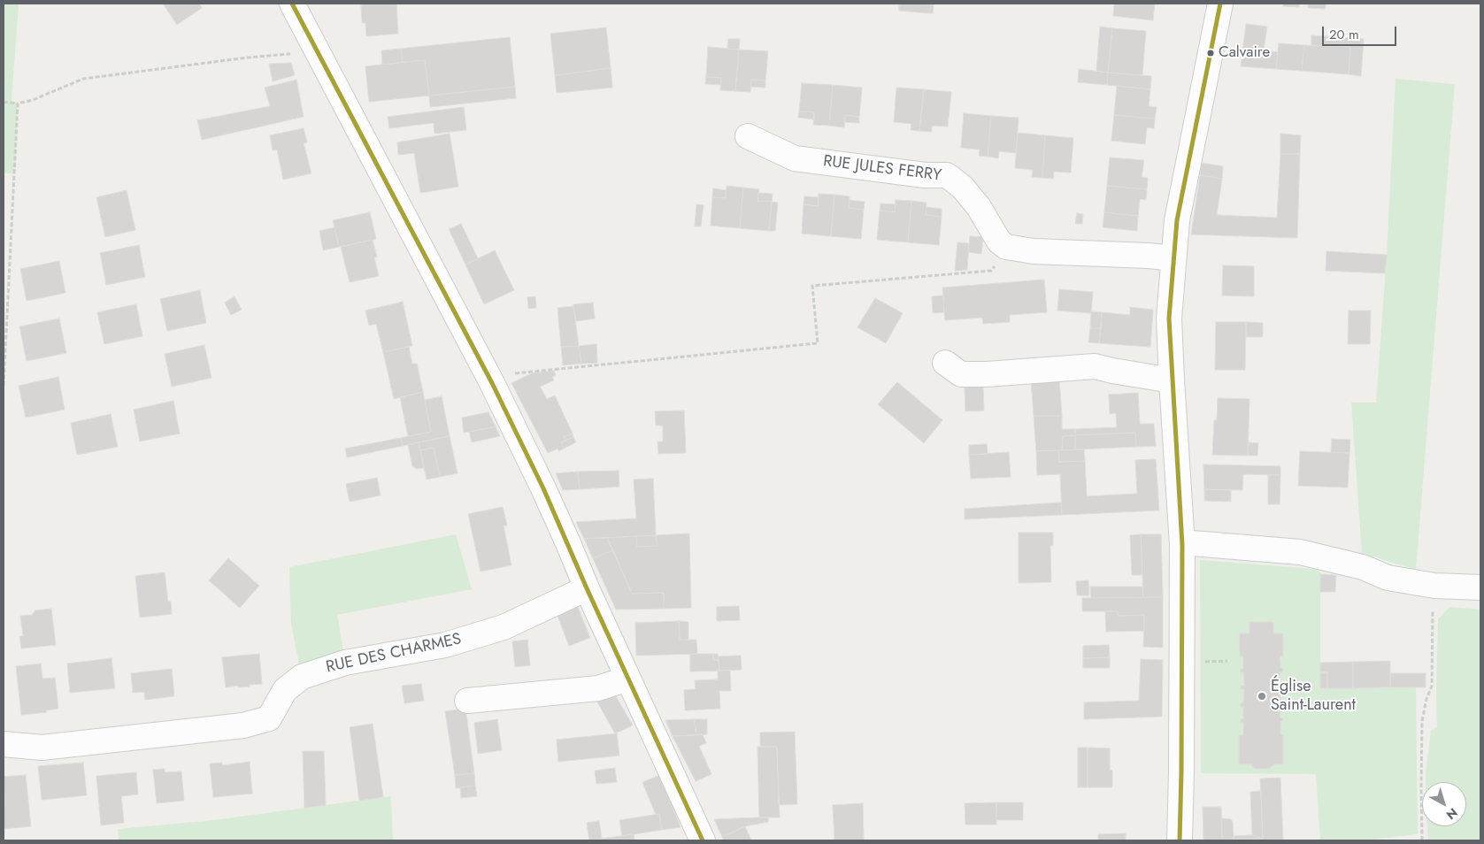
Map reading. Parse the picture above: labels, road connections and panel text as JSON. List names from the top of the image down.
{
  "streets": {
    "street": ["RUE JULES FERRY", "RUE DES CHARMES"]
  },
  "places": ["Calvaire", "Église Saint-Laurent"],
  "scale_bar": "20 m",
  "north": "bottom right"
}
